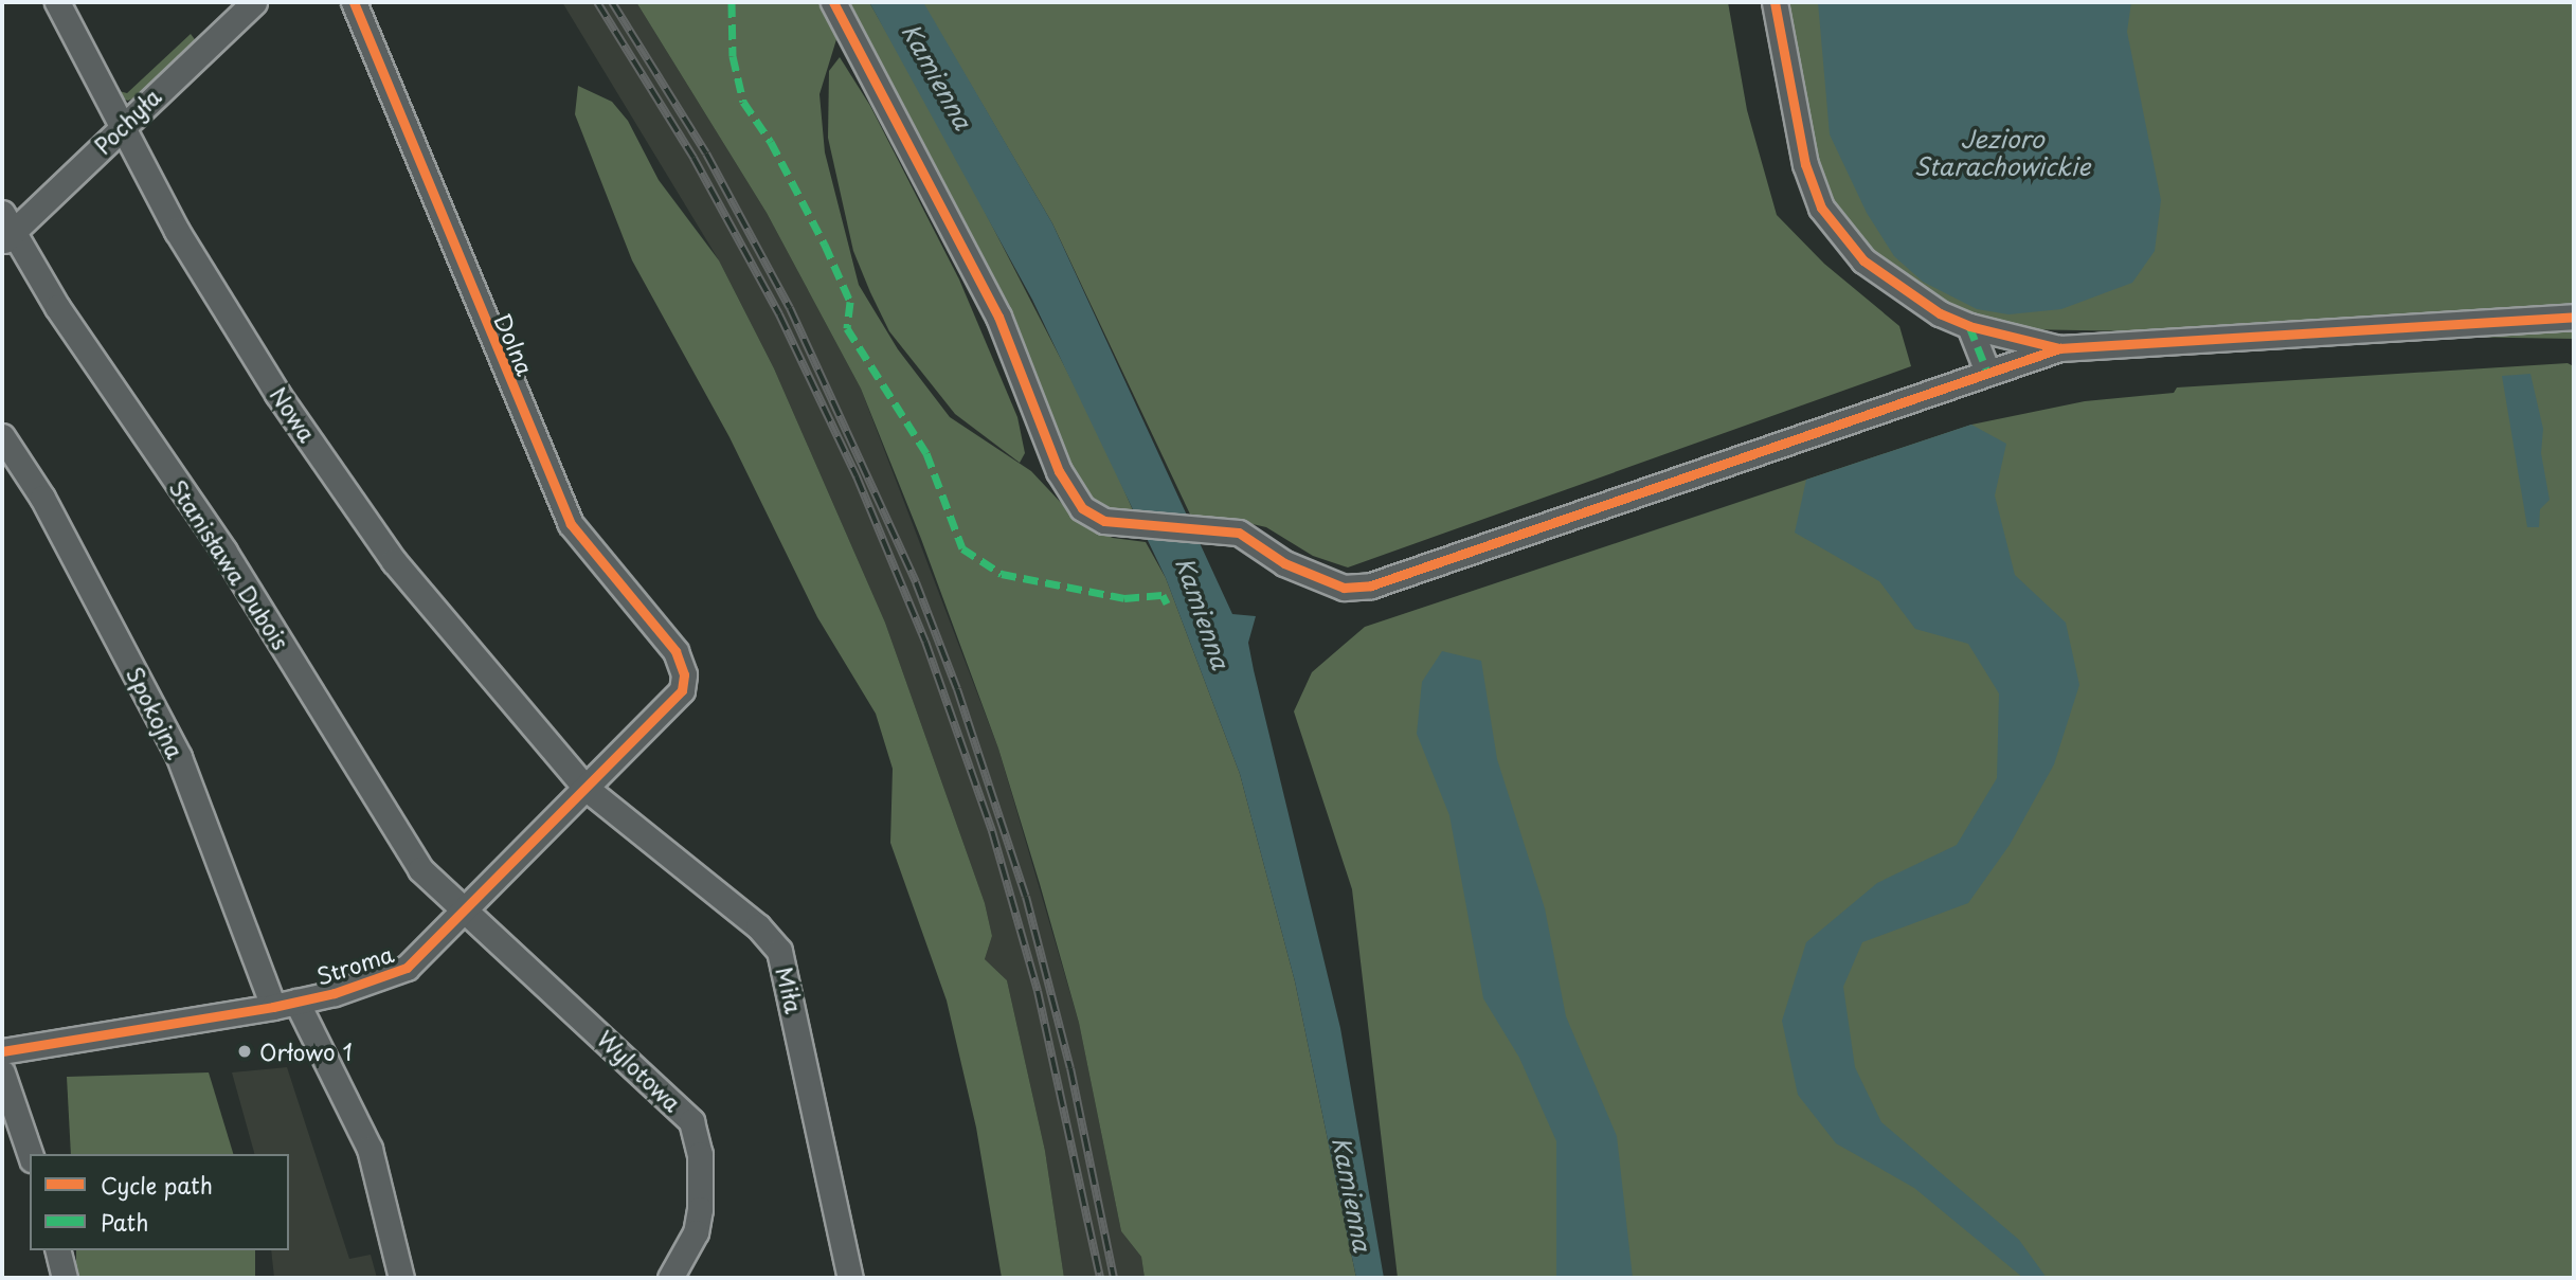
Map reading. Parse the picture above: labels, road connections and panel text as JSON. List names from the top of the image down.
{
  "streets": {
    "street": [
      "Pochyła",
      "Dolna",
      "Nowa",
      "Stanisława Dubois",
      "Spokojna",
      "Stroma",
      "Miła",
      "Wylotowa"
    ]
  },
  "crossings": [
    ["Pochyła", "Nowa"],
    ["Pochyła", "Stanisława Dubois"],
    ["Dolna", "Stroma"],
    ["Nowa", "Stroma"],
    ["Nowa", "Miła"],
    ["Stanisława Dubois", "Stroma"],
    ["Stanisława Dubois", "Wylotowa"],
    ["Spokojna", "Stroma"],
    ["Stroma", "Miła"],
    ["Stroma", "Wylotowa"]
  ],
  "water": ["Kamienna", "Jezioro Starachowickie"],
  "places": ["Orłowo 1"],
  "legend": ["Cycle path", "Path"]
}
